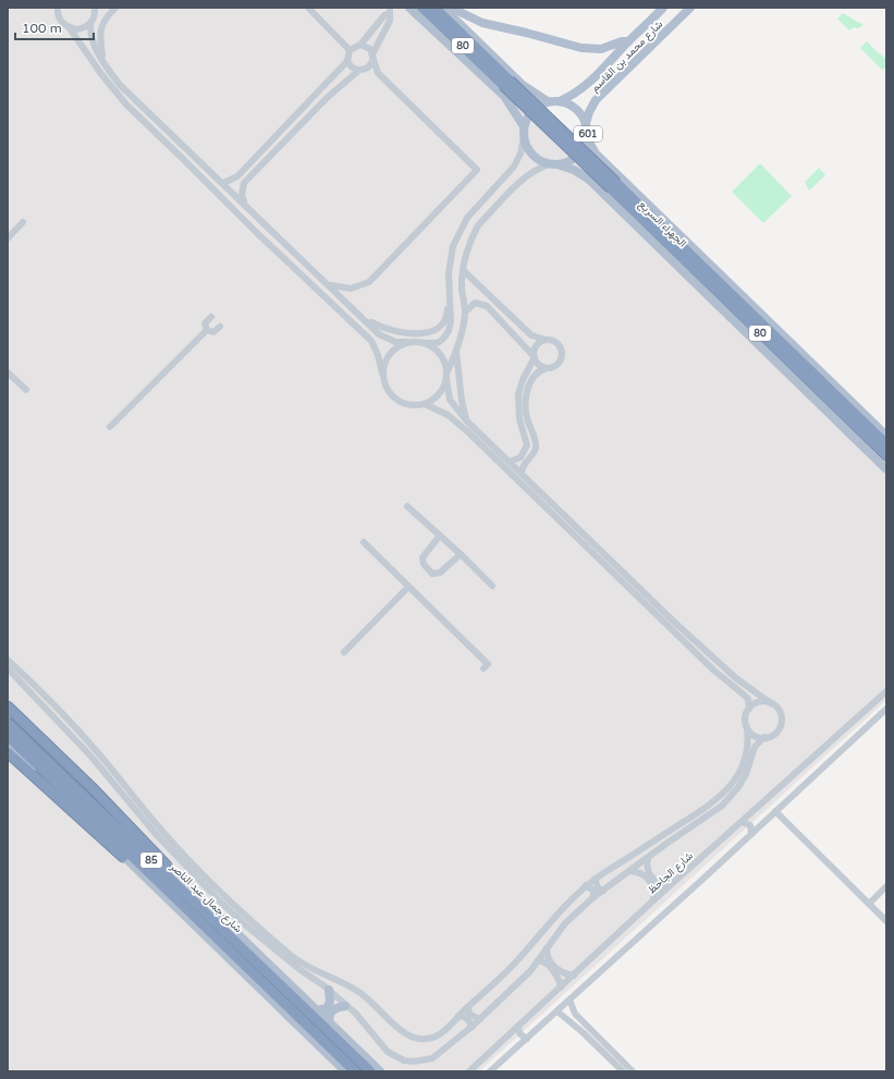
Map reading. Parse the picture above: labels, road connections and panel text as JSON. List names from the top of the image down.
{
  "streets": {
    "highway": [
      "80",
      "الجهراء السريع",
      "85",
      "شارع جمال عبد الناصر"
    ],
    "main road": ["شارع محمد بن القاسم", "601"],
    "street": ["شارع الجاحظ"]
  },
  "crossings": [
    ["شارع محمد بن القاسم", "601"],
    ["شارع محمد بن القاسم", "الجهراء السريع"],
    ["601", "الجهراء السريع"]
  ],
  "scale_bar": "100 m"
}
